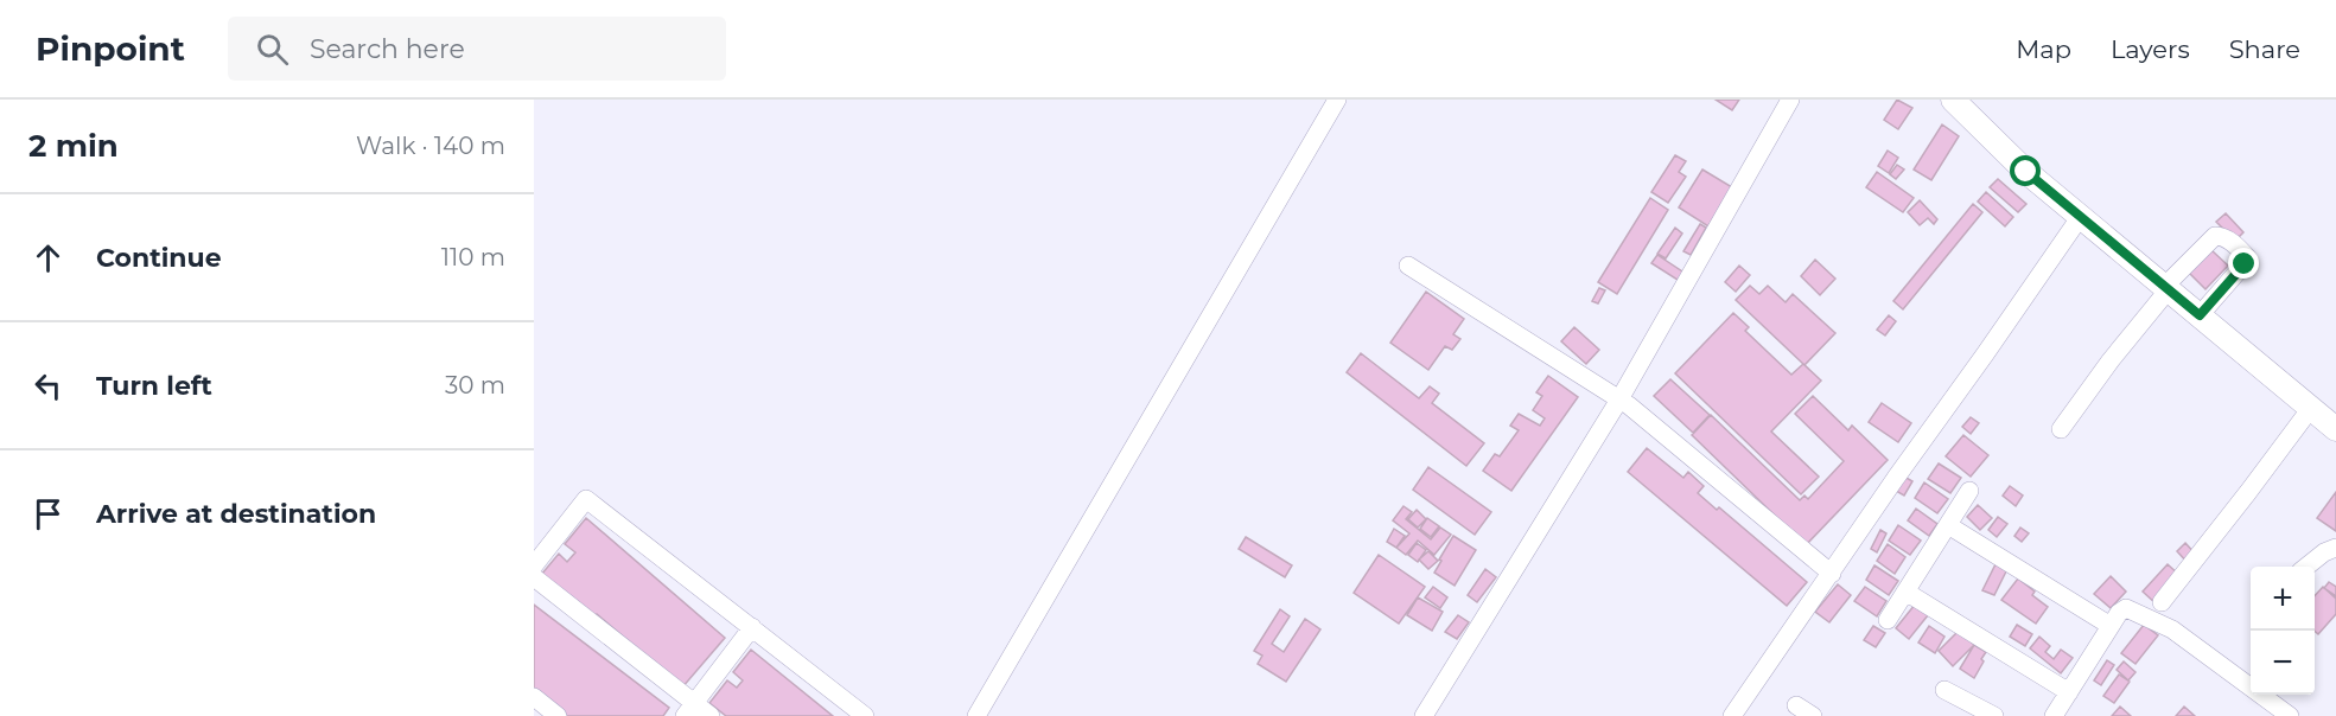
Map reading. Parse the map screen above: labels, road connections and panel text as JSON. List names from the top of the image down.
{
  "page": {
    "header": "Pinpoint",
    "search": "Search here",
    "nav": ["Map", "Layers", "Share"],
    "heading": ["2 min", "Walk · 140 m"],
    "list": [
      ["Continue", "110 m"],
      ["Turn left", "30 m"],
      "Arrive at destination"
    ],
    "map_buttons": ["+", "−"]
  }
}
